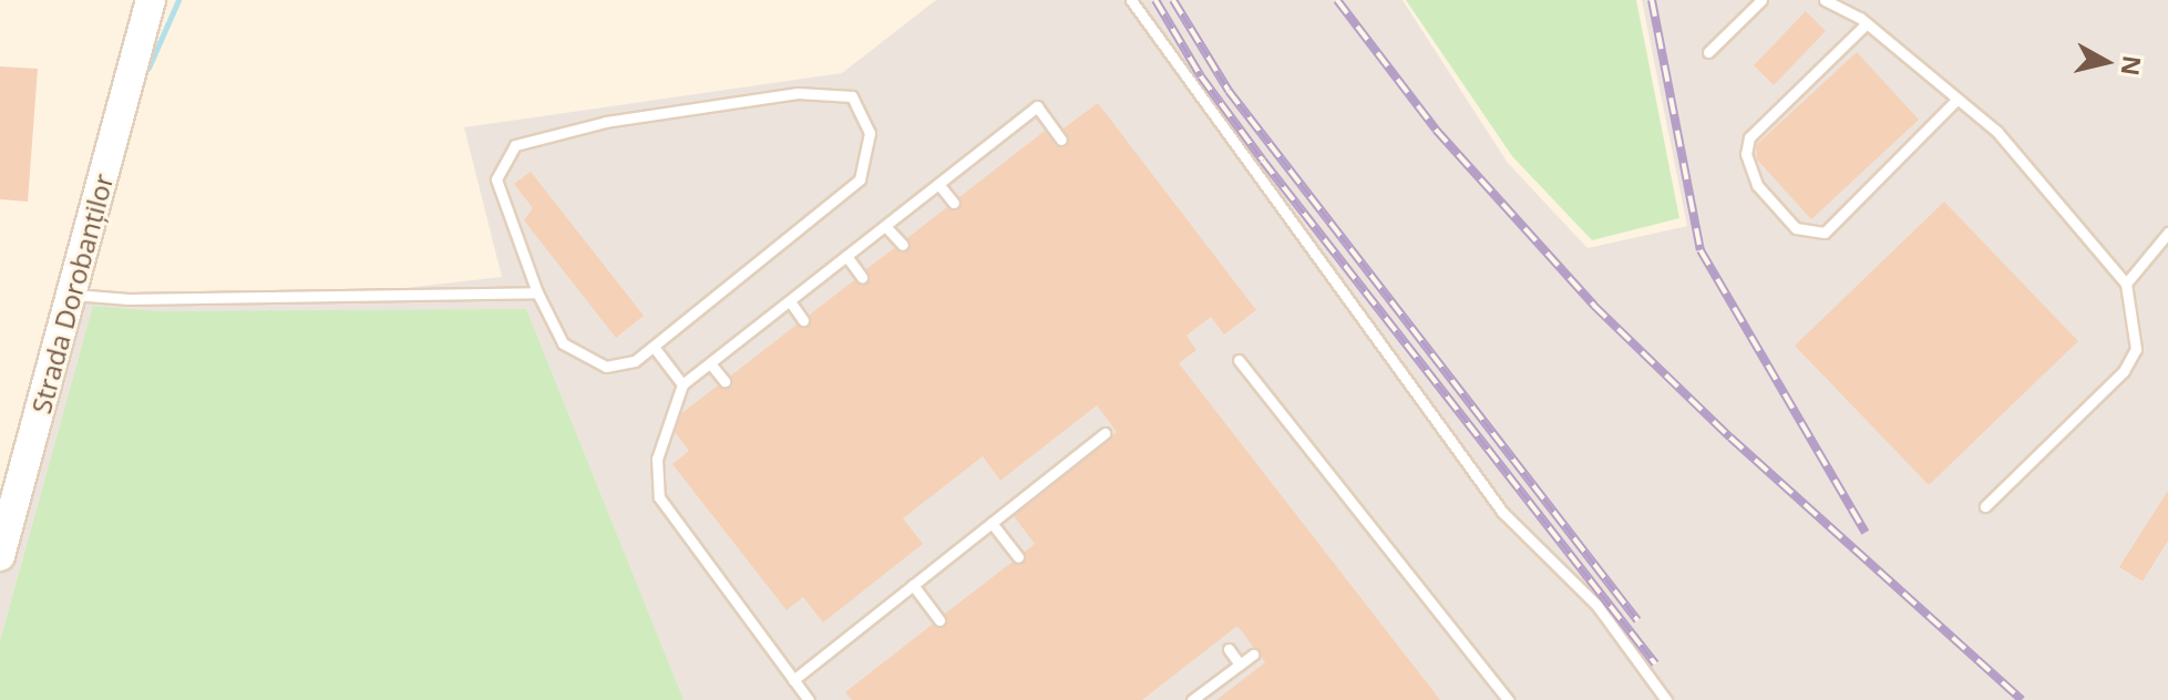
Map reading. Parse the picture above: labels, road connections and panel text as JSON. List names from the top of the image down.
{
  "streets": {
    "main road": ["Strada Dorobanților"]
  },
  "north": "right"
}
